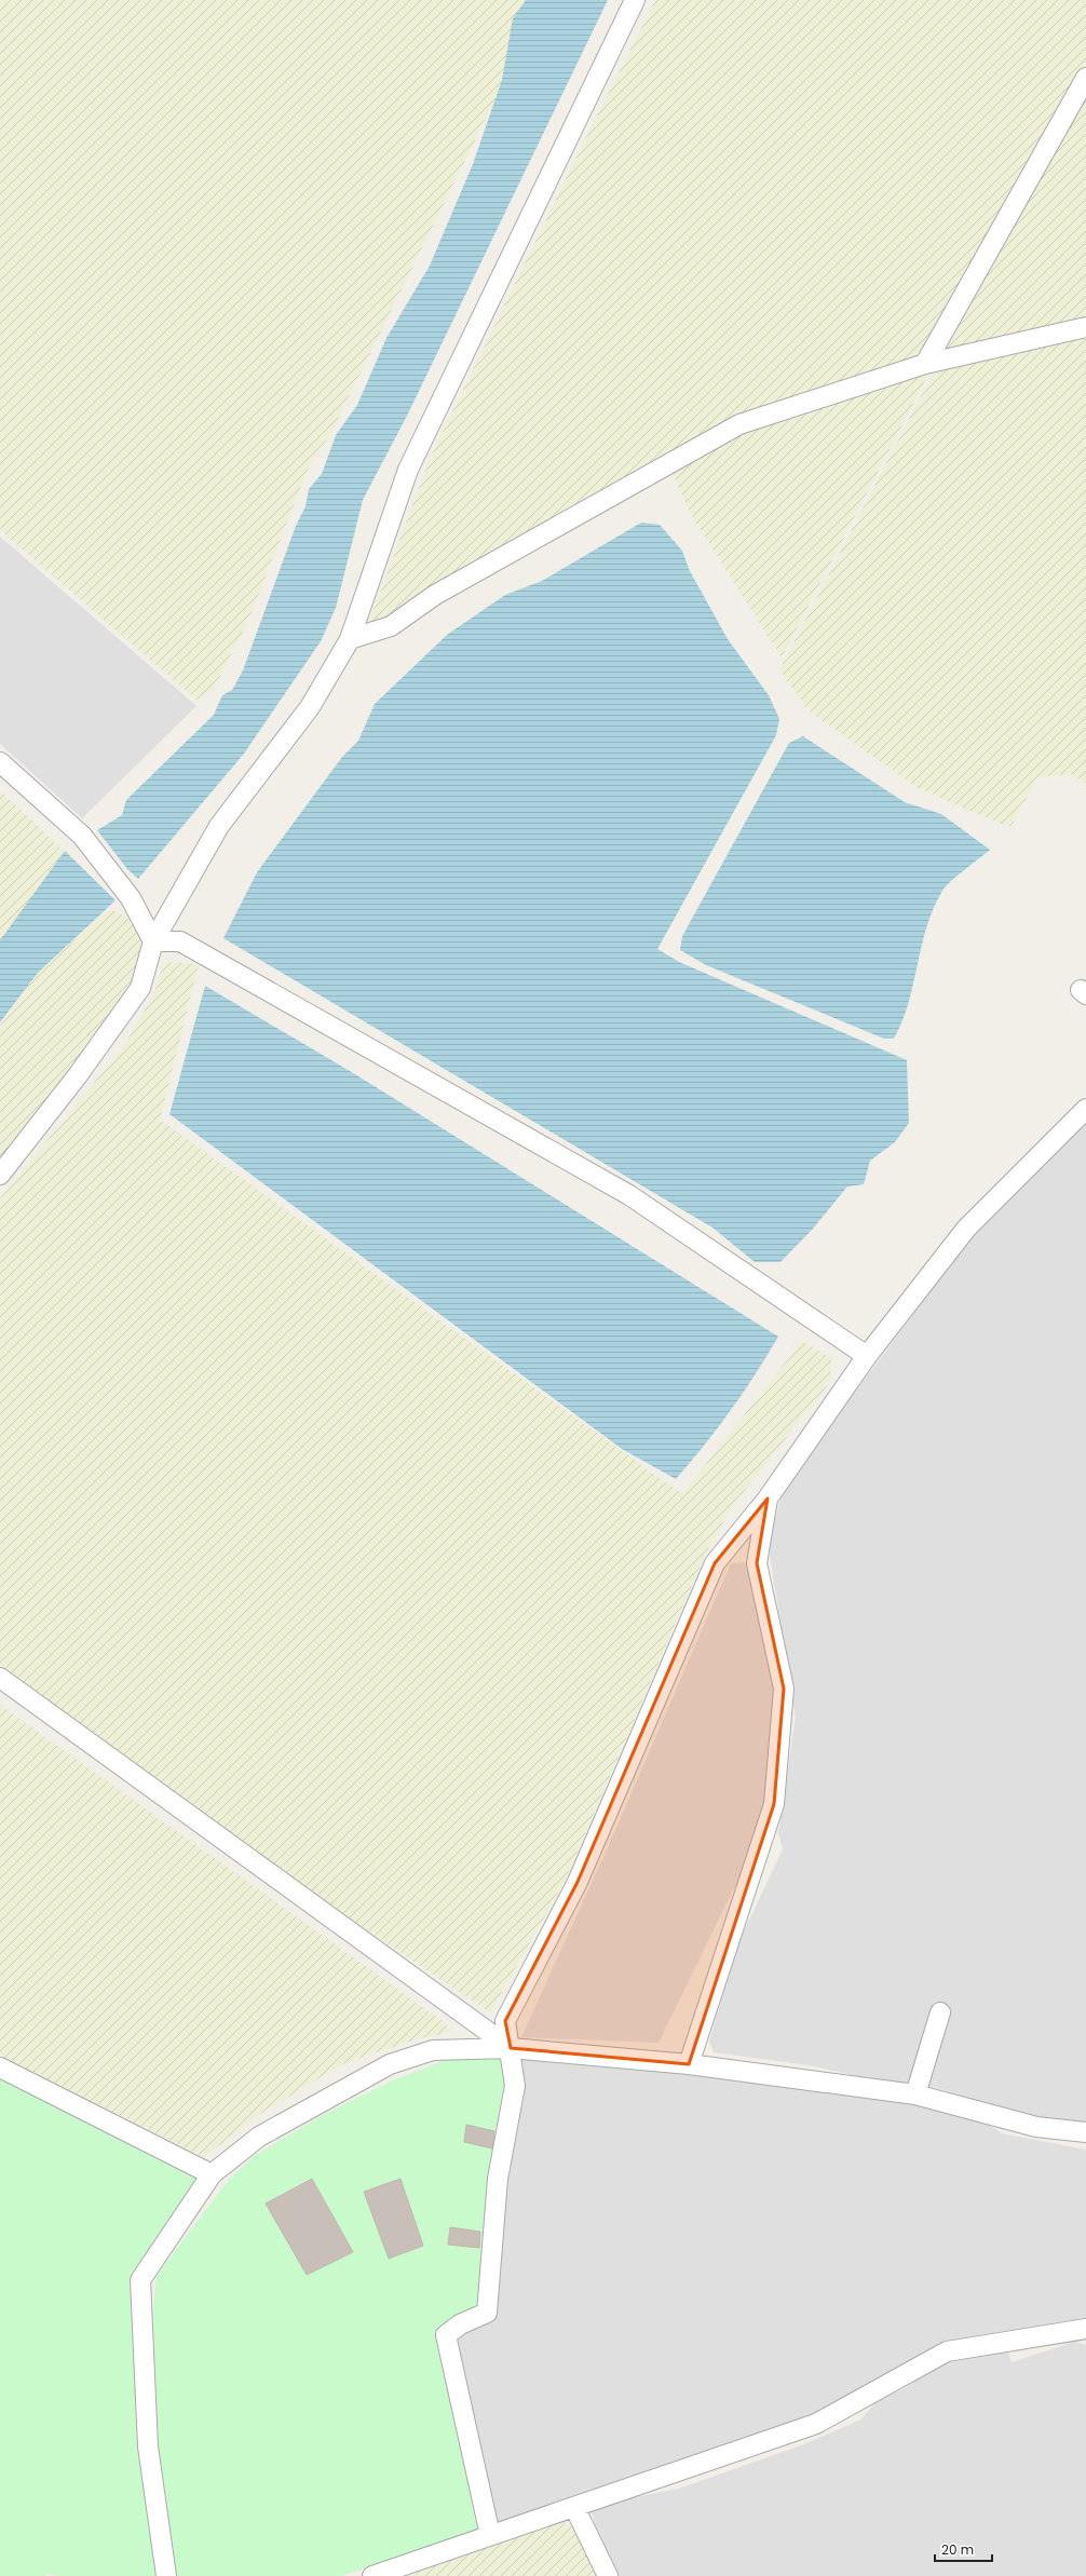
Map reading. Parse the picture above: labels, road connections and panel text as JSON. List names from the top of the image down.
{
  "scale_bar": "20 m"
}
